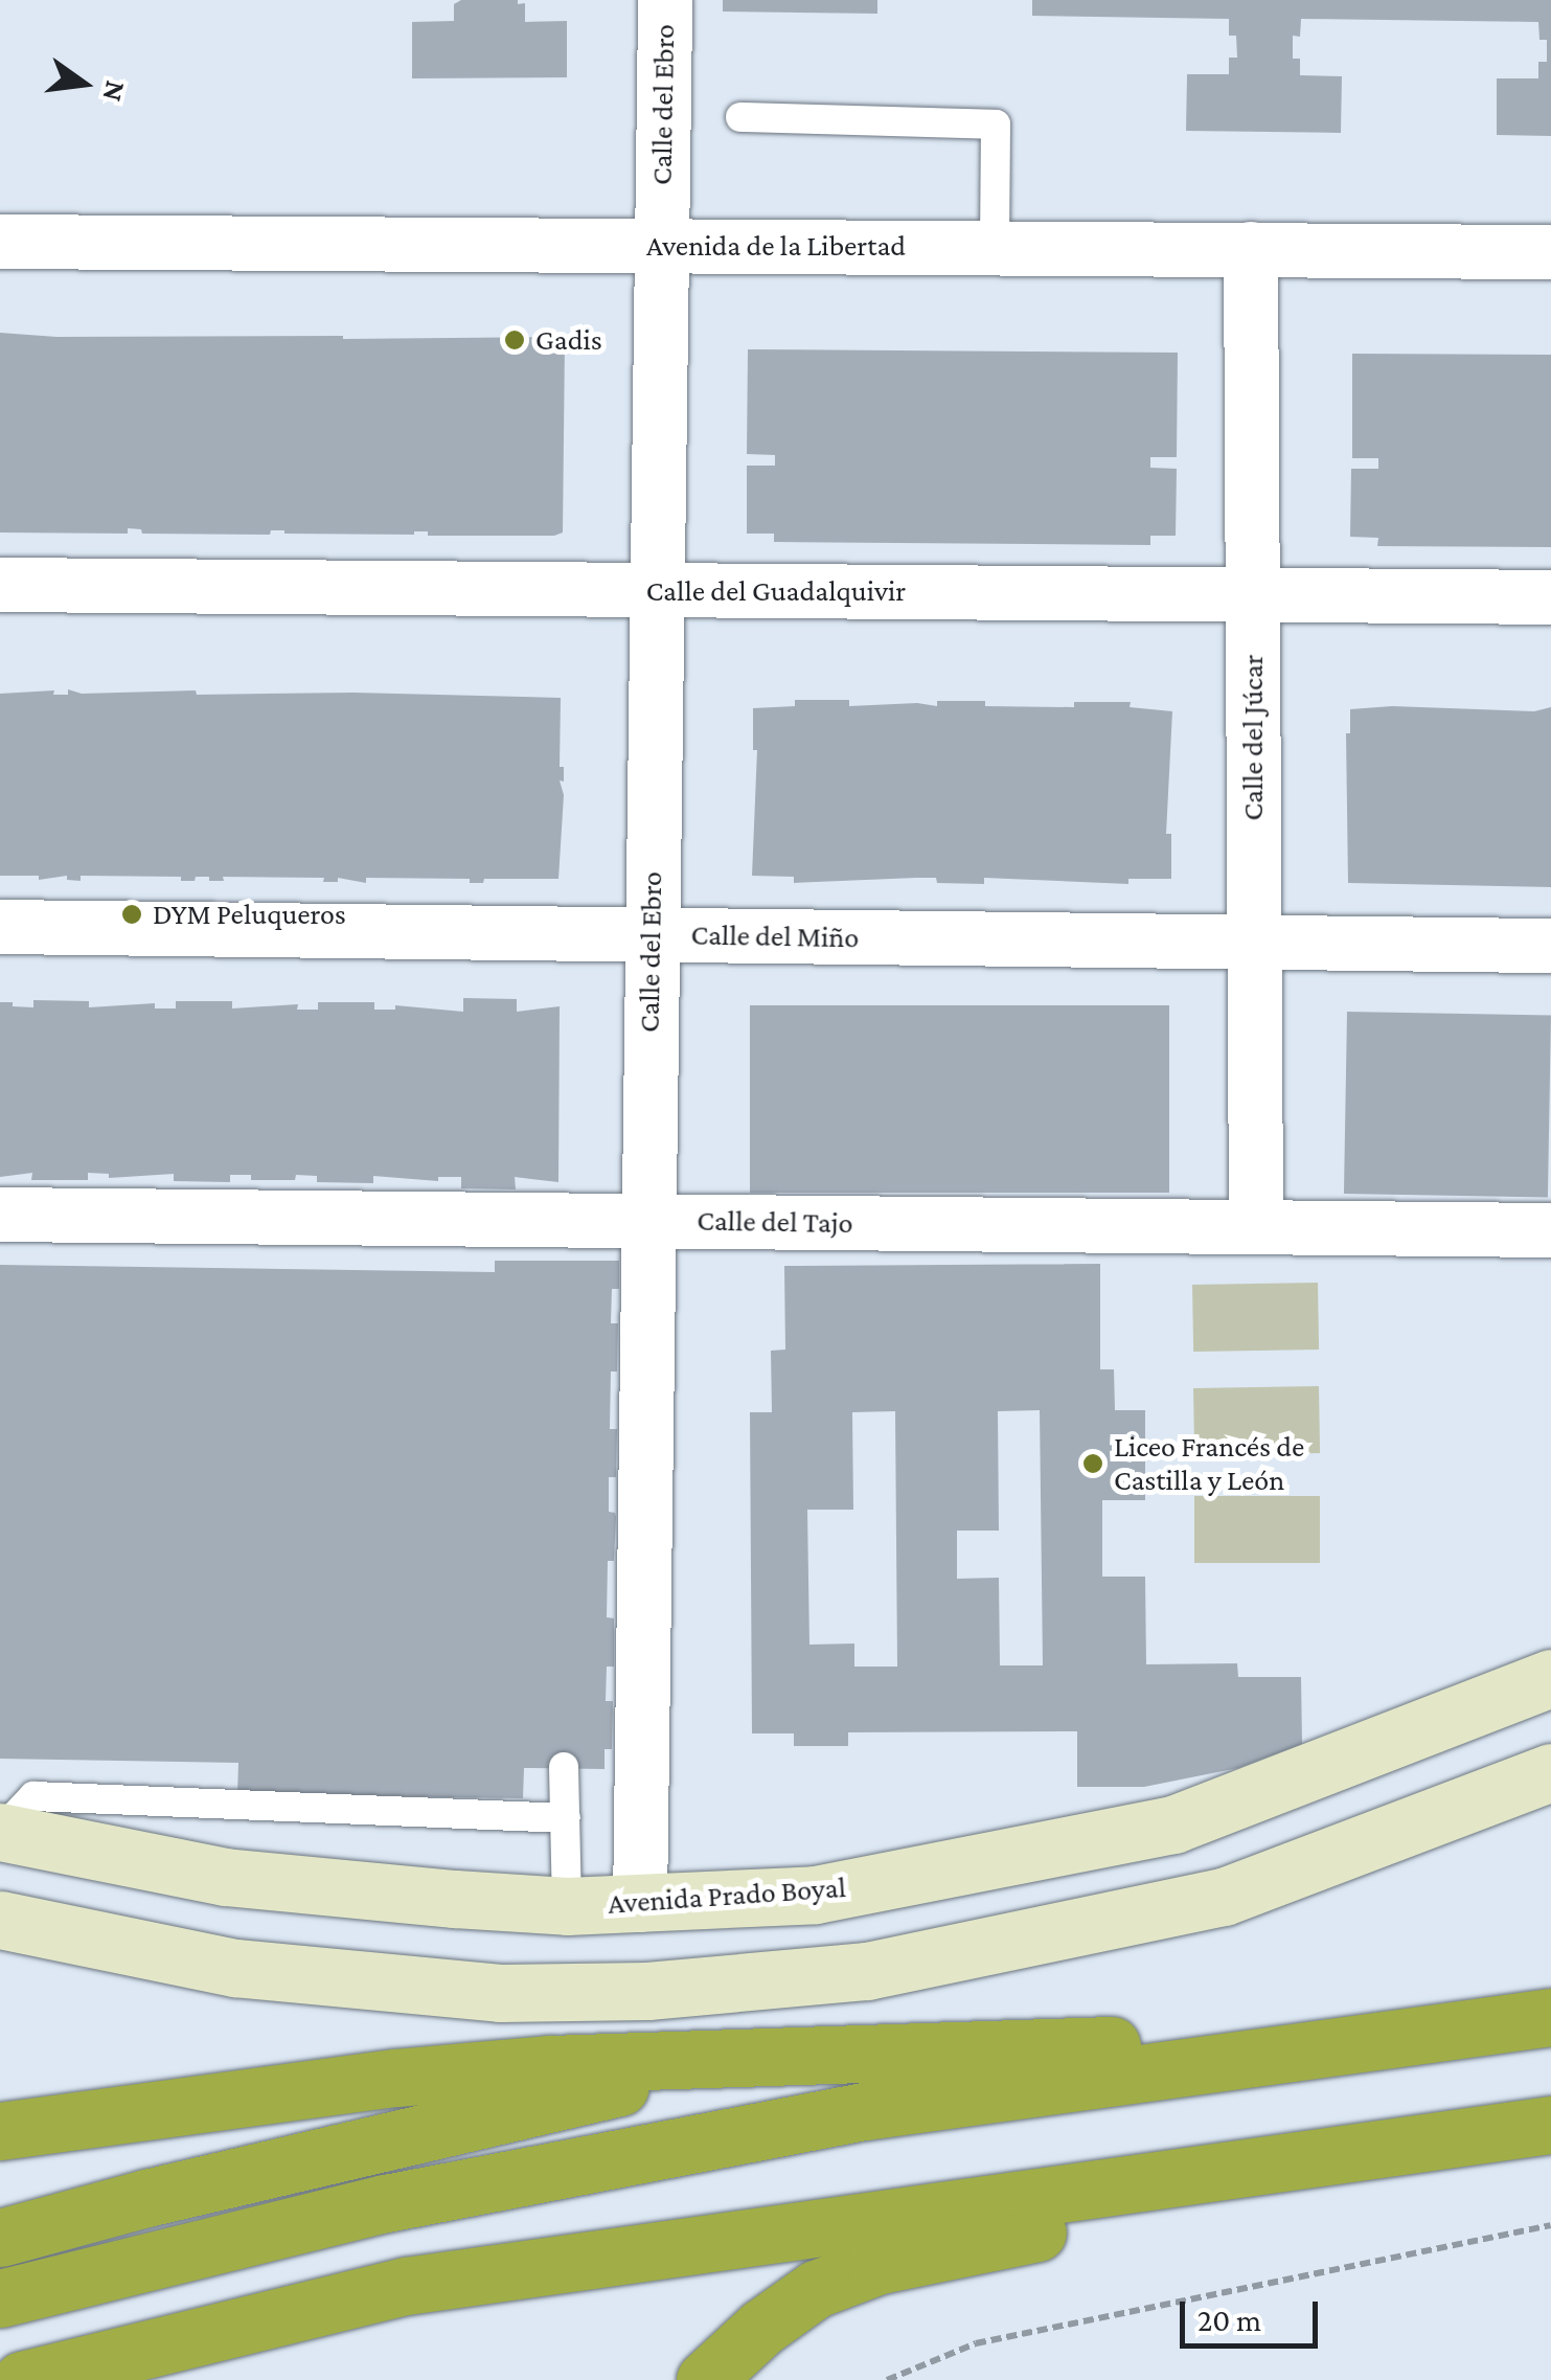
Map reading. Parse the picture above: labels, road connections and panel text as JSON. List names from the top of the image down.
{
  "streets": {
    "street": [
      "Calle del Ebro",
      "Avenida de la Libertad",
      "Calle del Guadalquivir",
      "Calle del Júcar",
      "Calle del Miño",
      "Calle del Tajo",
      "Avenida Prado Boyal"
    ]
  },
  "crossings": [
    ["Calle del Ebro", "Avenida de la Libertad"],
    ["Calle del Ebro", "Calle del Guadalquivir"],
    ["Calle del Ebro", "Calle del Miño"],
    ["Calle del Ebro", "Calle del Tajo"],
    ["Calle del Ebro", "Avenida Prado Boyal"],
    ["Avenida de la Libertad", "Calle del Júcar"],
    ["Calle del Guadalquivir", "Calle del Júcar"],
    ["Calle del Júcar", "Calle del Miño"],
    ["Calle del Júcar", "Calle del Tajo"]
  ],
  "places": ["Gadis", "DYM Peluqueros", "Liceo Francés de Castilla y León"],
  "scale_bar": "20 m",
  "north": "right"
}
